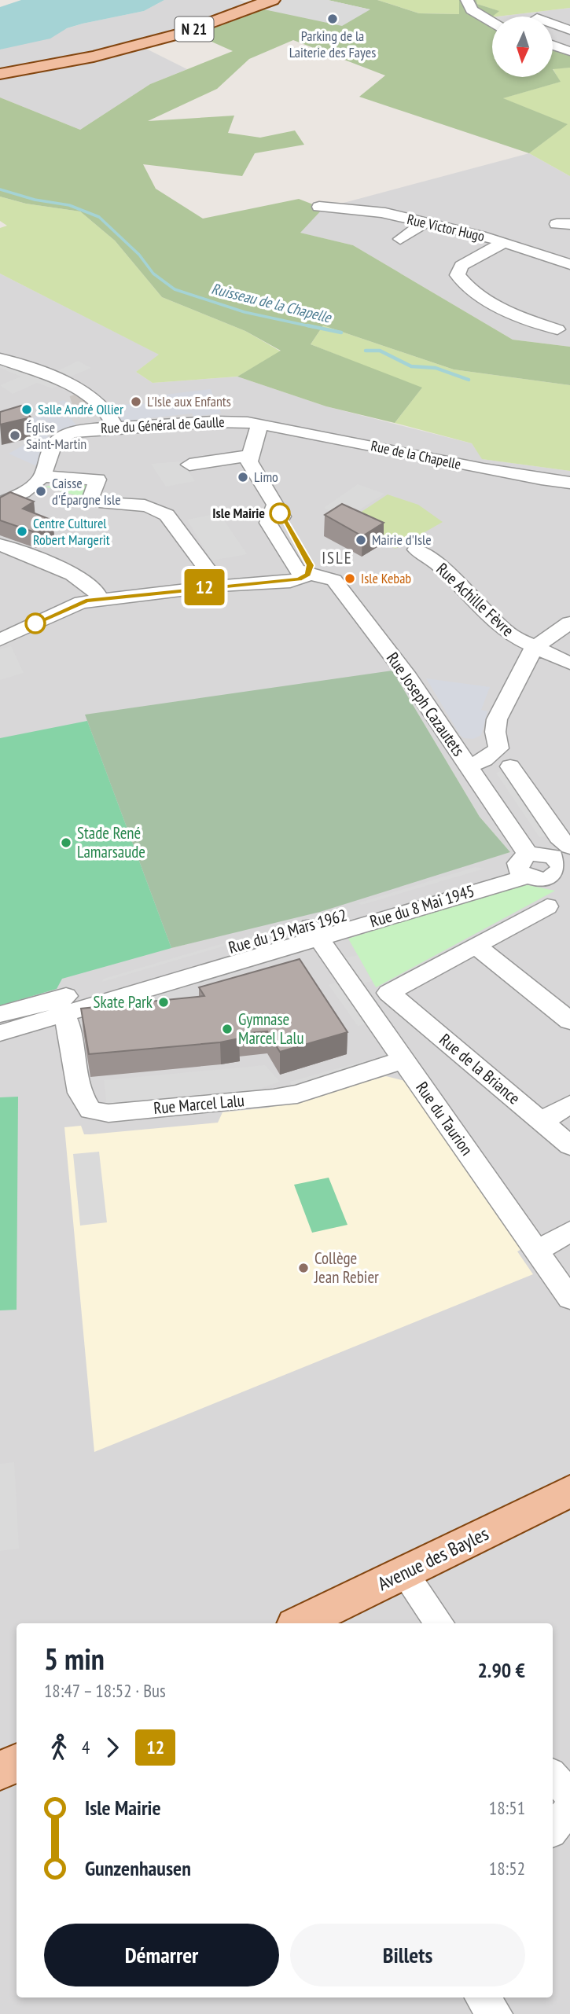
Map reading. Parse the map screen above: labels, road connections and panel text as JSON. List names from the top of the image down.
{
  "streets": {
    "main road": ["N 21", "Avenue des Bayles"],
    "street": [
      "Rue Victor Hugo",
      "Rue du Général de Gaulle",
      "Rue de la Chapelle",
      "Rue Achille Fèvre",
      "Rue Joseph Cazautets",
      "Rue du 8 Mai 1945",
      "Rue de la Briance",
      "Rue Marcel Lalu",
      "Rue du Taurion"
    ]
  },
  "crossings": [
    ["Rue du Général de Gaulle", "Rue de la Chapelle"],
    ["Rue Joseph Cazautets", "Rue du 8 Mai 1945"],
    ["Rue du 8 Mai 1945", "Rue Marcel Lalu"],
    ["Rue du 8 Mai 1945", "Rue du Taurion"],
    ["Rue Marcel Lalu", "Rue du Taurion"]
  ],
  "districts": ["ISLE"],
  "water": ["Ruisseau de la Chapelle"],
  "places": [
    "Parking de la Laiterie des Fayes",
    "L'Isle aux Enfants",
    "Salle André Ollier",
    "Église Saint-Martin",
    "Limo",
    "Caisse d'Épargne Isle",
    "Isle Mairie",
    "Centre Culturel Robert Margerit",
    "Mairie d'Isle",
    "Isle Kebab",
    "Stade René Lamarsaude",
    "Skate Park",
    "Gymnase Marcel Lalu",
    "Collège Jean Rebier"
  ],
  "lines": ["bus line 12"],
  "north": "bottom",
  "page": {
    "on_map": "12",
    "heading": ["5 min", "18:47 – 18:52 · Bus", "2.90 €"],
    "legs": ["4", "12"],
    "list": [
      {
        "name": "Isle Mairie",
        "value": "18:51"
      },
      {
        "name": "Gunzenhausen",
        "value": "18:52"
      }
    ],
    "buttons": ["Démarrer", "Billets"]
  }
}
